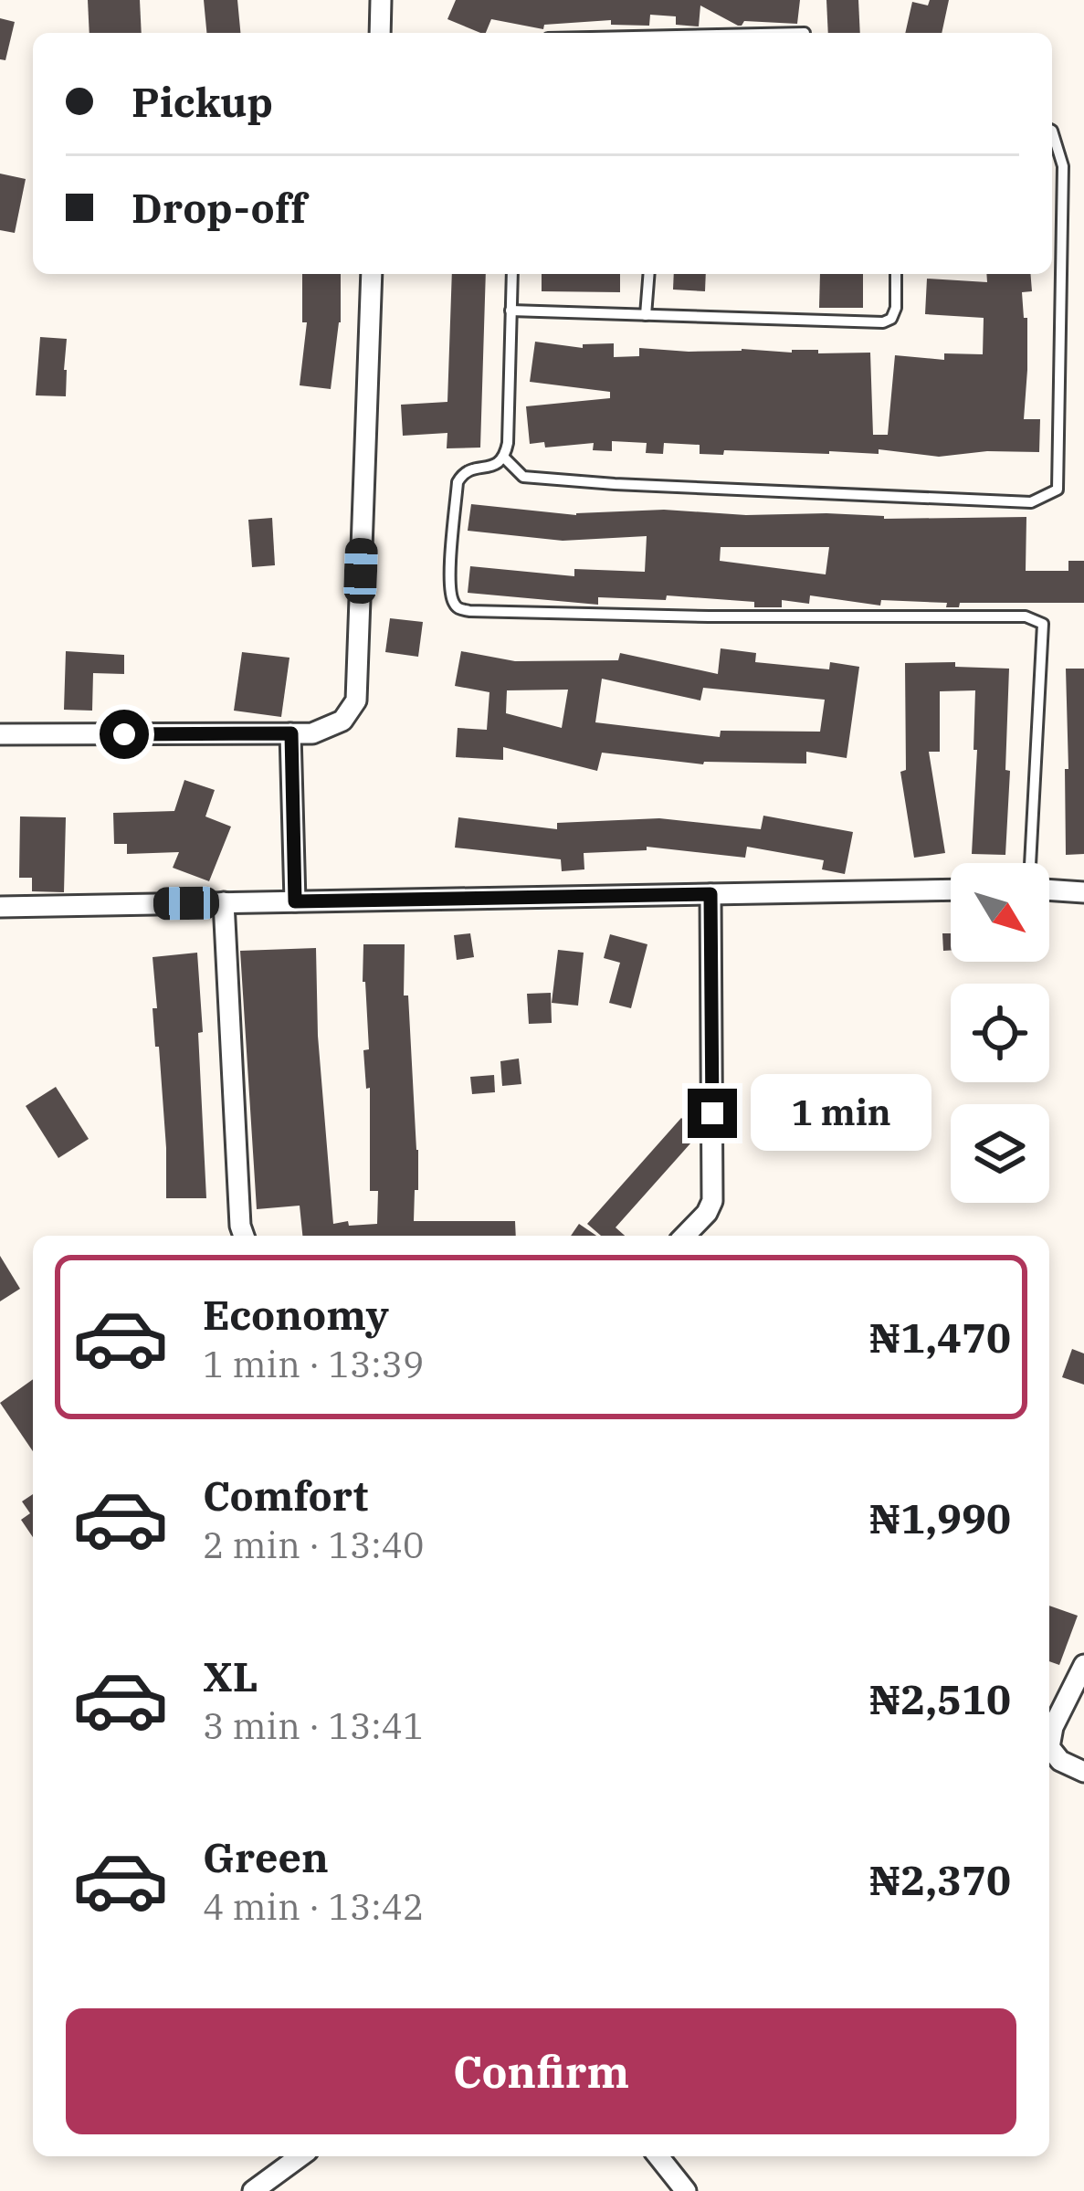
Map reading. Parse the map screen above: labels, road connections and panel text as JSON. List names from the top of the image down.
{
  "north": "bottom right",
  "page": {
    "banner": ["Pickup", "Drop-off"],
    "bubble": "1 min",
    "list": [
      {
        "name": "Economy",
        "note": "1 min · 13:39",
        "value": "₦1,470"
      },
      {
        "name": "Comfort",
        "note": "2 min · 13:40",
        "value": "₦1,990"
      },
      {
        "name": "XL",
        "note": "3 min · 13:41",
        "value": "₦2,510"
      },
      {
        "name": "Green",
        "note": "4 min · 13:42",
        "value": "₦2,370"
      }
    ],
    "buttons": "Confirm"
  }
}
